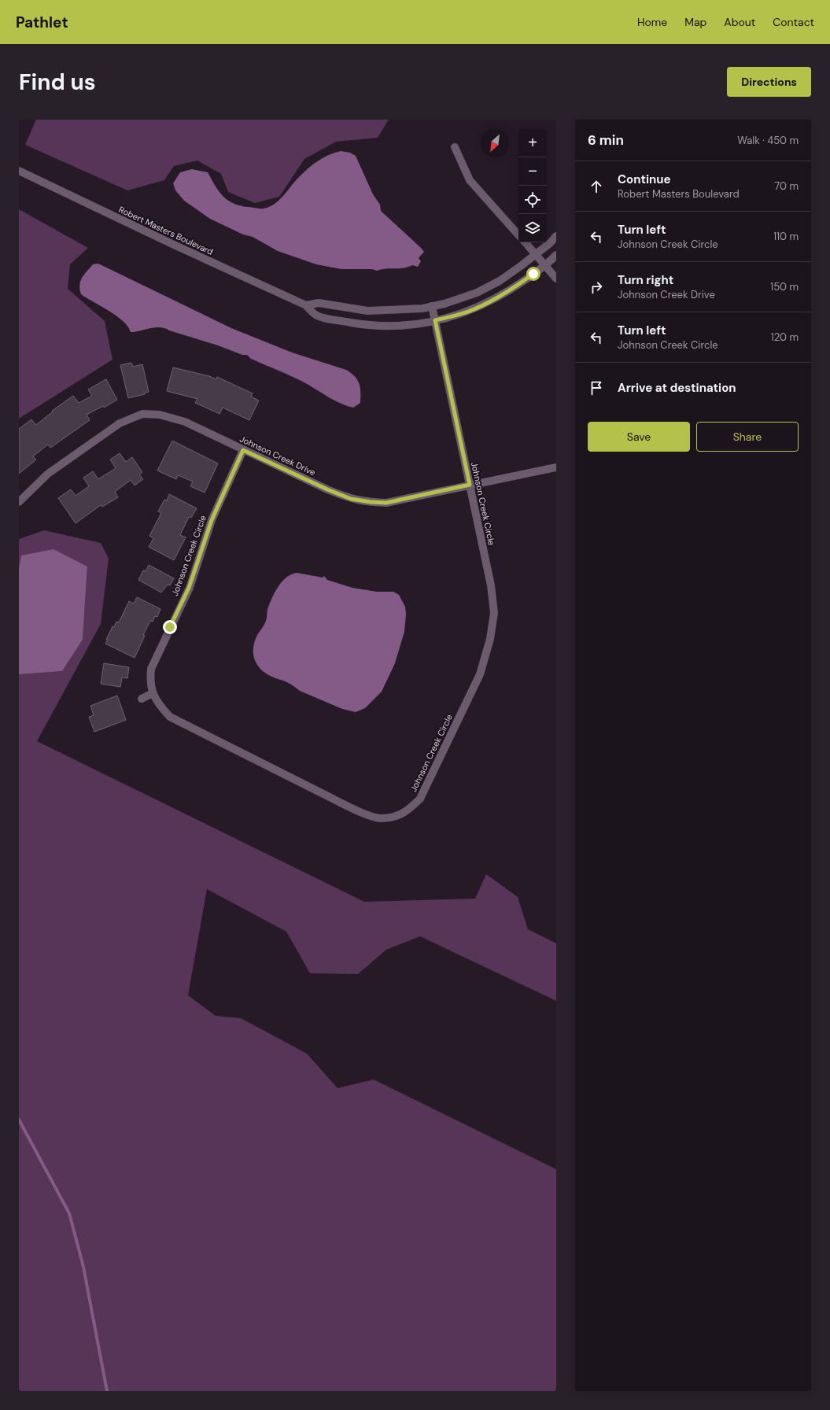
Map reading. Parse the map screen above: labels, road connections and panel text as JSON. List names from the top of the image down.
{
  "streets": {
    "street": ["Robert Masters Boulevard", "Johnson Creek Drive", "Johnson Creek Circle"]
  },
  "crossings": [
    ["Robert Masters Boulevard", "Johnson Creek Circle"],
    ["Johnson Creek Drive", "Johnson Creek Circle"]
  ],
  "north": "bottom left",
  "page": {
    "header": "Pathlet",
    "nav": [
      "Home",
      "Map",
      "About",
      "Contact"
    ],
    "buttons": [
      "Directions",
      ["Save", "Share"]
    ],
    "title": "Find us",
    "heading": ["6 min", "Walk · 450 m"],
    "map_buttons": ["+", "−"],
    "list": [
      ["Continue", "Robert Masters Boulevard", "70 m"],
      ["Turn left", "Johnson Creek Circle", "110 m"],
      ["Turn right", "Johnson Creek Drive", "150 m"],
      ["Turn left", "Johnson Creek Circle", "120 m"],
      "Arrive at destination"
    ]
  }
}
